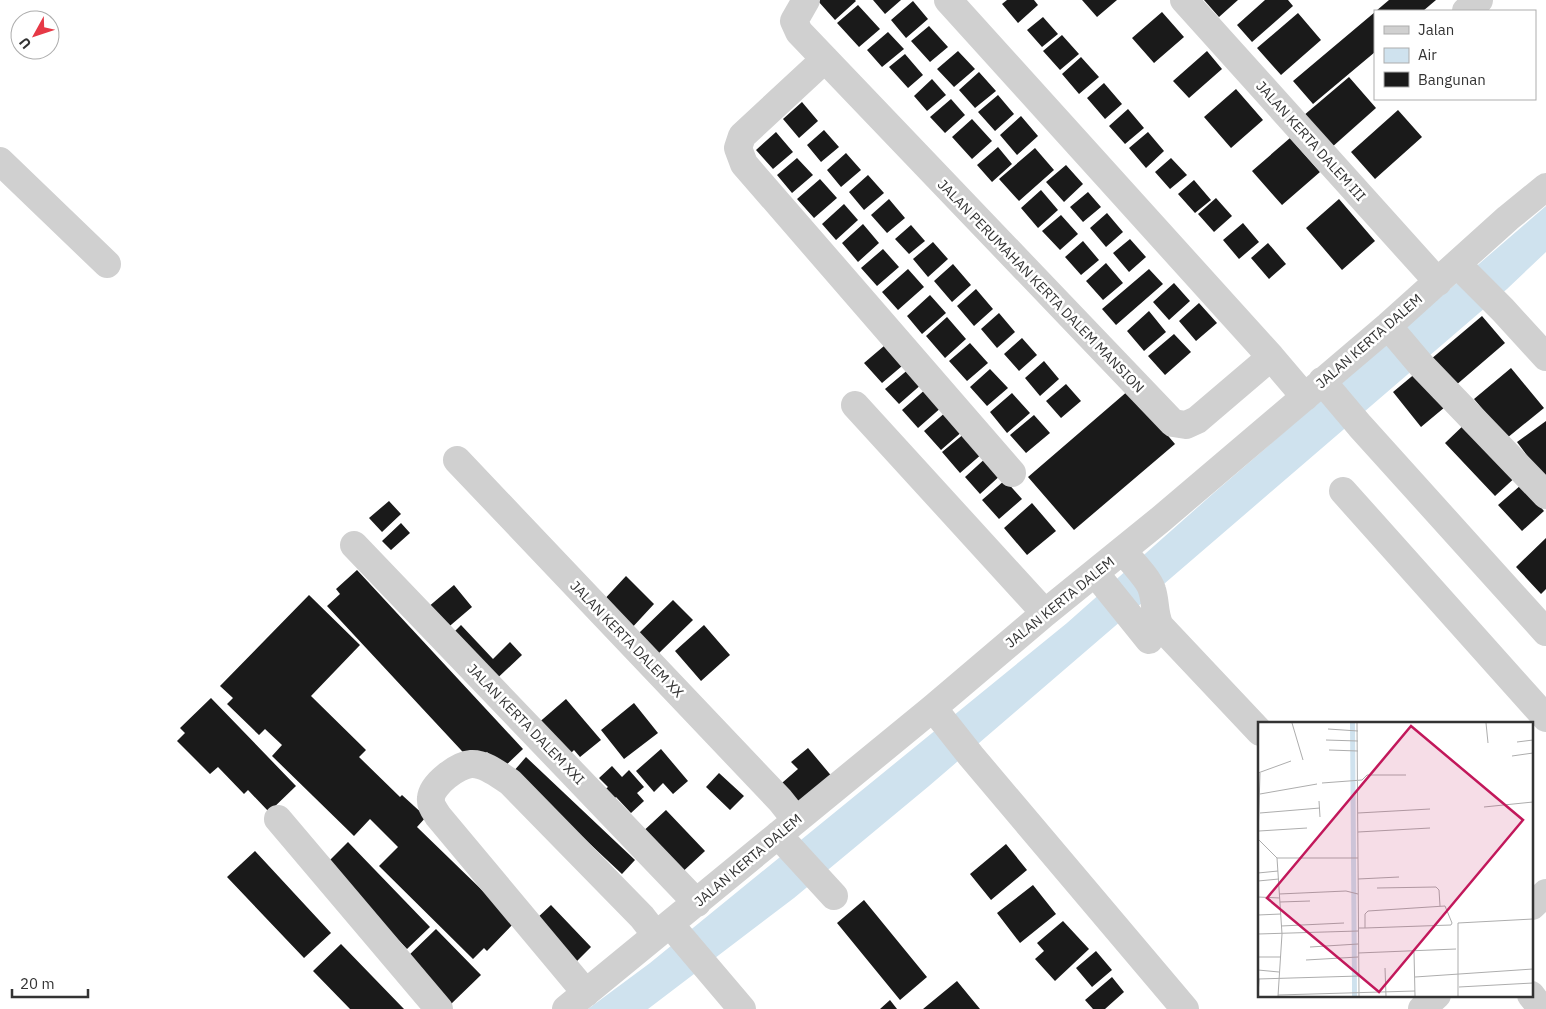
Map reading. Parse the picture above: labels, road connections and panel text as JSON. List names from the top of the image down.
{
  "streets": {
    "street": [
      "JALAN KERTA DALEM III",
      "JALAN PERUMAHAN KERTA DALEM MANSION",
      "JALAN KERTA DALEM",
      "JALAN KERTA DALEM XX",
      "JALAN KERTA DALEM XXI"
    ]
  },
  "crossings": [
    ["JALAN KERTA DALEM III", "JALAN KERTA DALEM"],
    ["JALAN KERTA DALEM", "JALAN KERTA DALEM XX"],
    ["JALAN KERTA DALEM", "JALAN KERTA DALEM XXI"]
  ],
  "legend": ["Jalan", "Air", "Bangunan"],
  "scale_bar": "20 m",
  "north": "bottom left"
}
